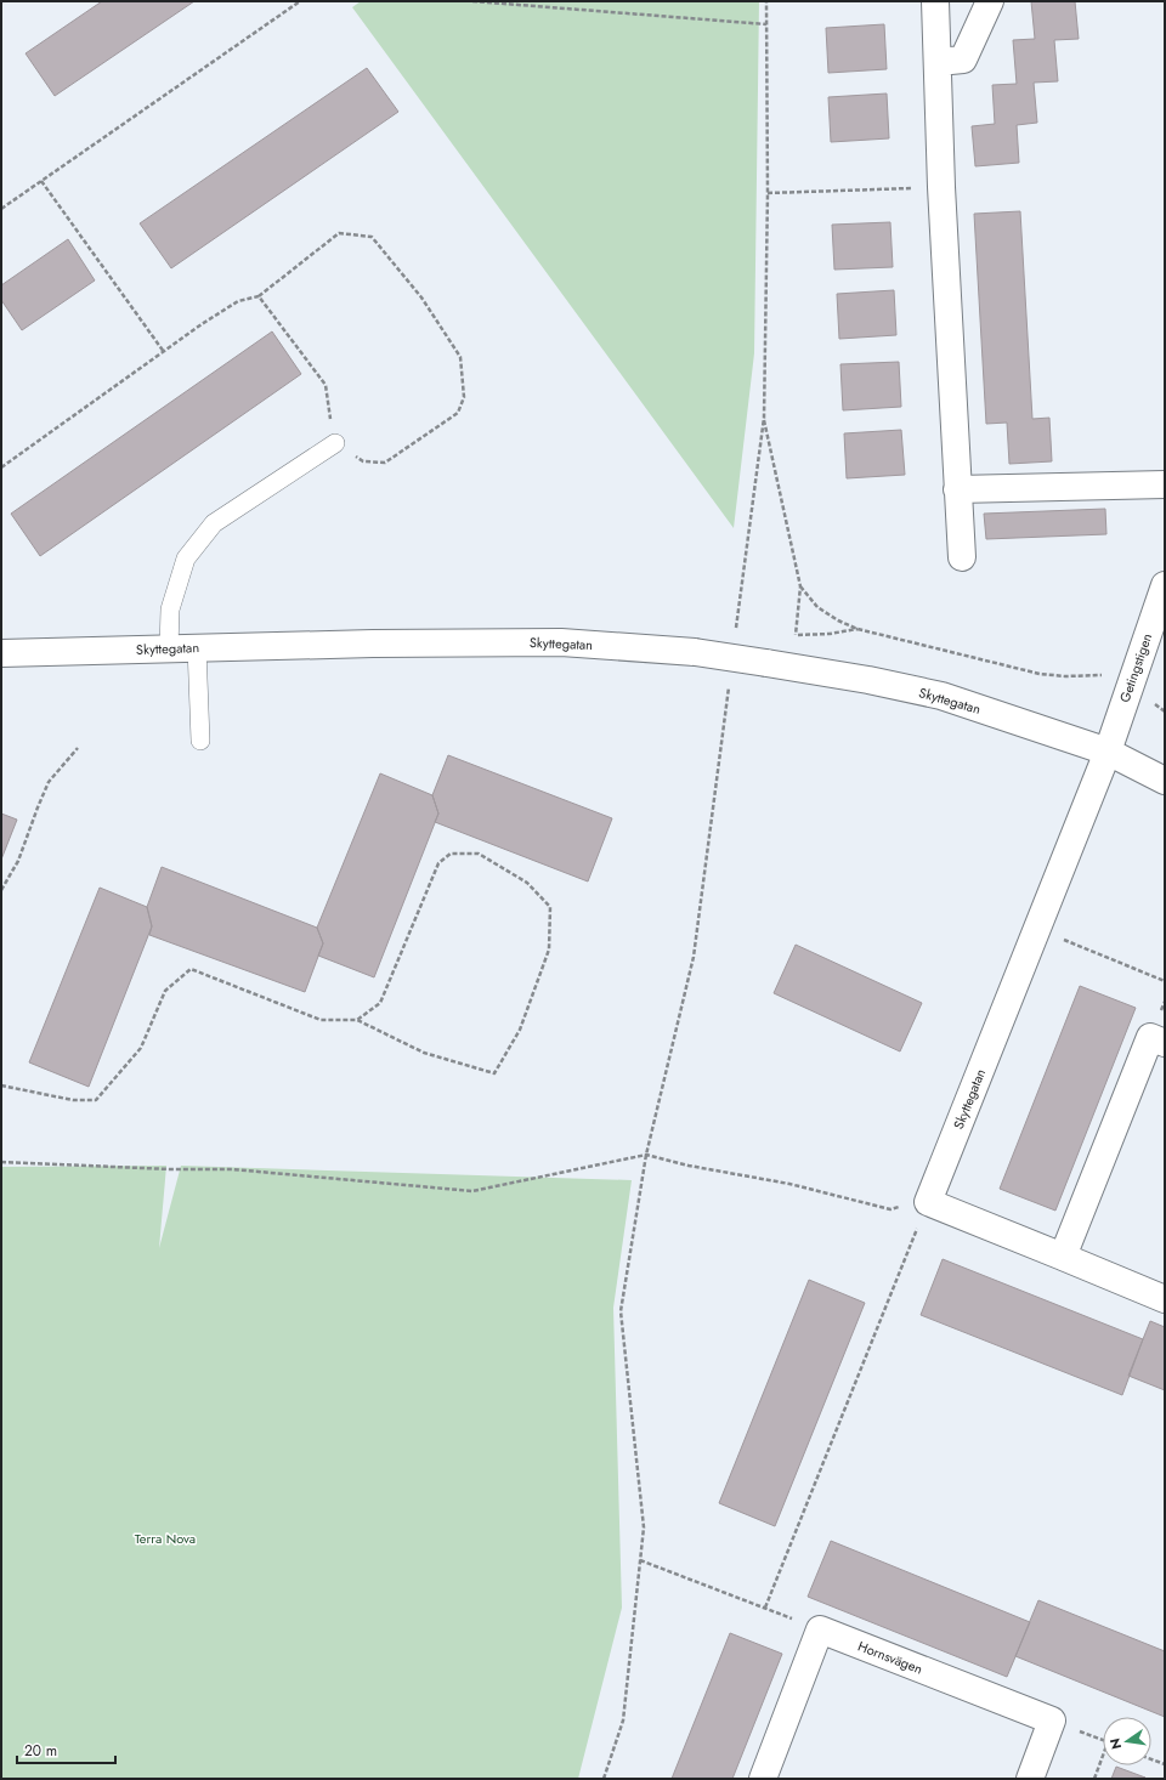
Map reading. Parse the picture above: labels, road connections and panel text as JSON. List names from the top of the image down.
{
  "streets": {
    "street": ["Skyttegatan", "Getingstigen", "Hornsvägen"]
  },
  "crossings": [
    ["Skyttegatan", "Getingstigen"]
  ],
  "parks": ["Terra Nova"],
  "scale_bar": "20 m",
  "north": "left"
}
